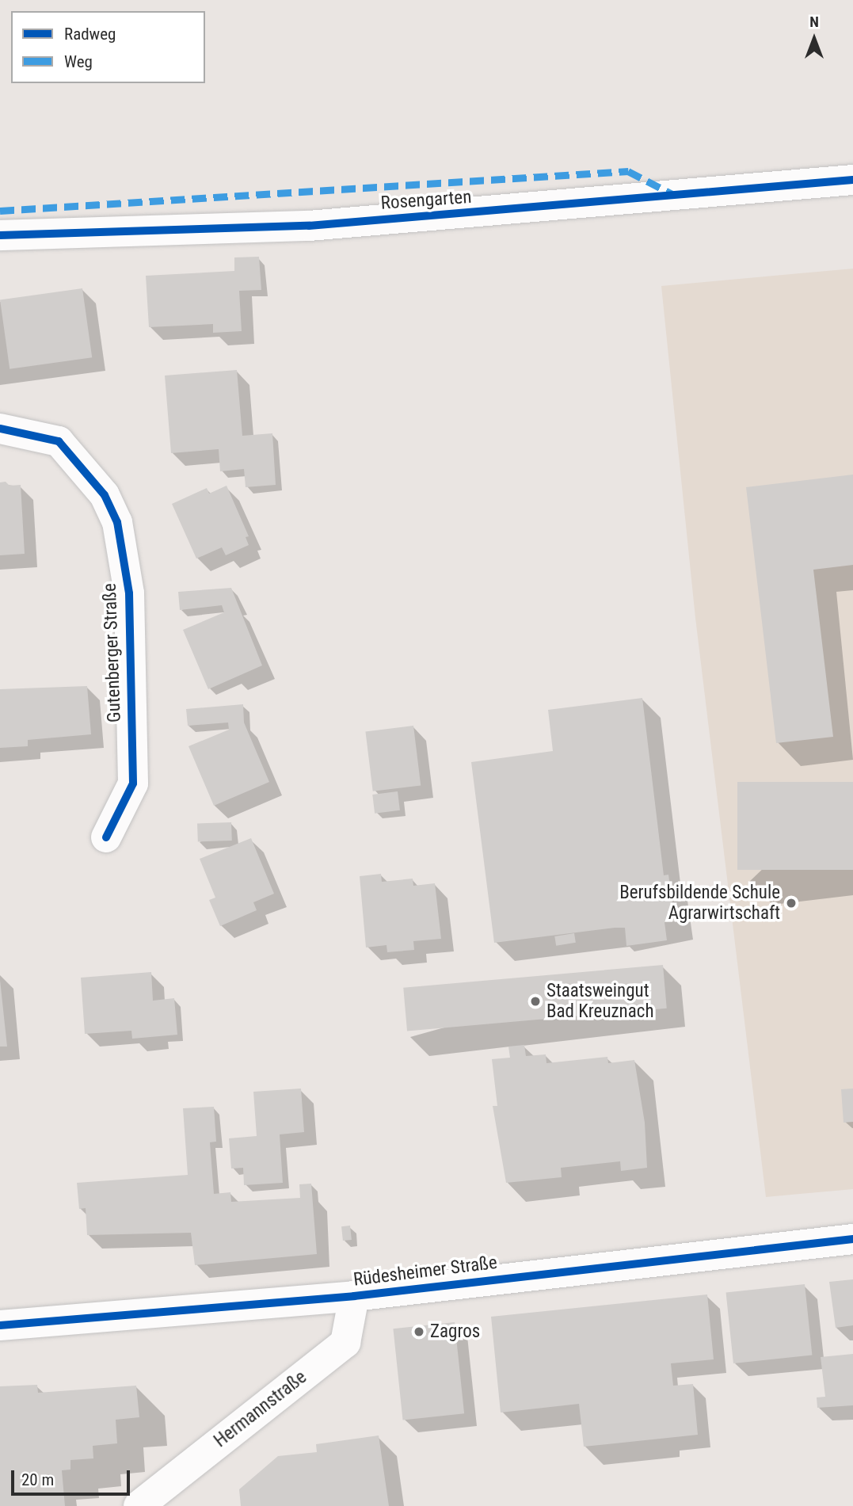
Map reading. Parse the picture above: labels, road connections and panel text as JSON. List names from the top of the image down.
{
  "streets": {
    "street": [
      "Rosengarten",
      "Gutenberger Straße",
      "Rüdesheimer Straße",
      "Hermannstraße"
    ]
  },
  "crossings": [
    ["Rüdesheimer Straße", "Hermannstraße"]
  ],
  "places": ["Berufsbildende Schule Agrarwirtschaft", "Staatsweingut Bad Kreuznach", "Zagros"],
  "legend": ["Radweg", "Weg"],
  "scale_bar": "20 m",
  "north": "top"
}
